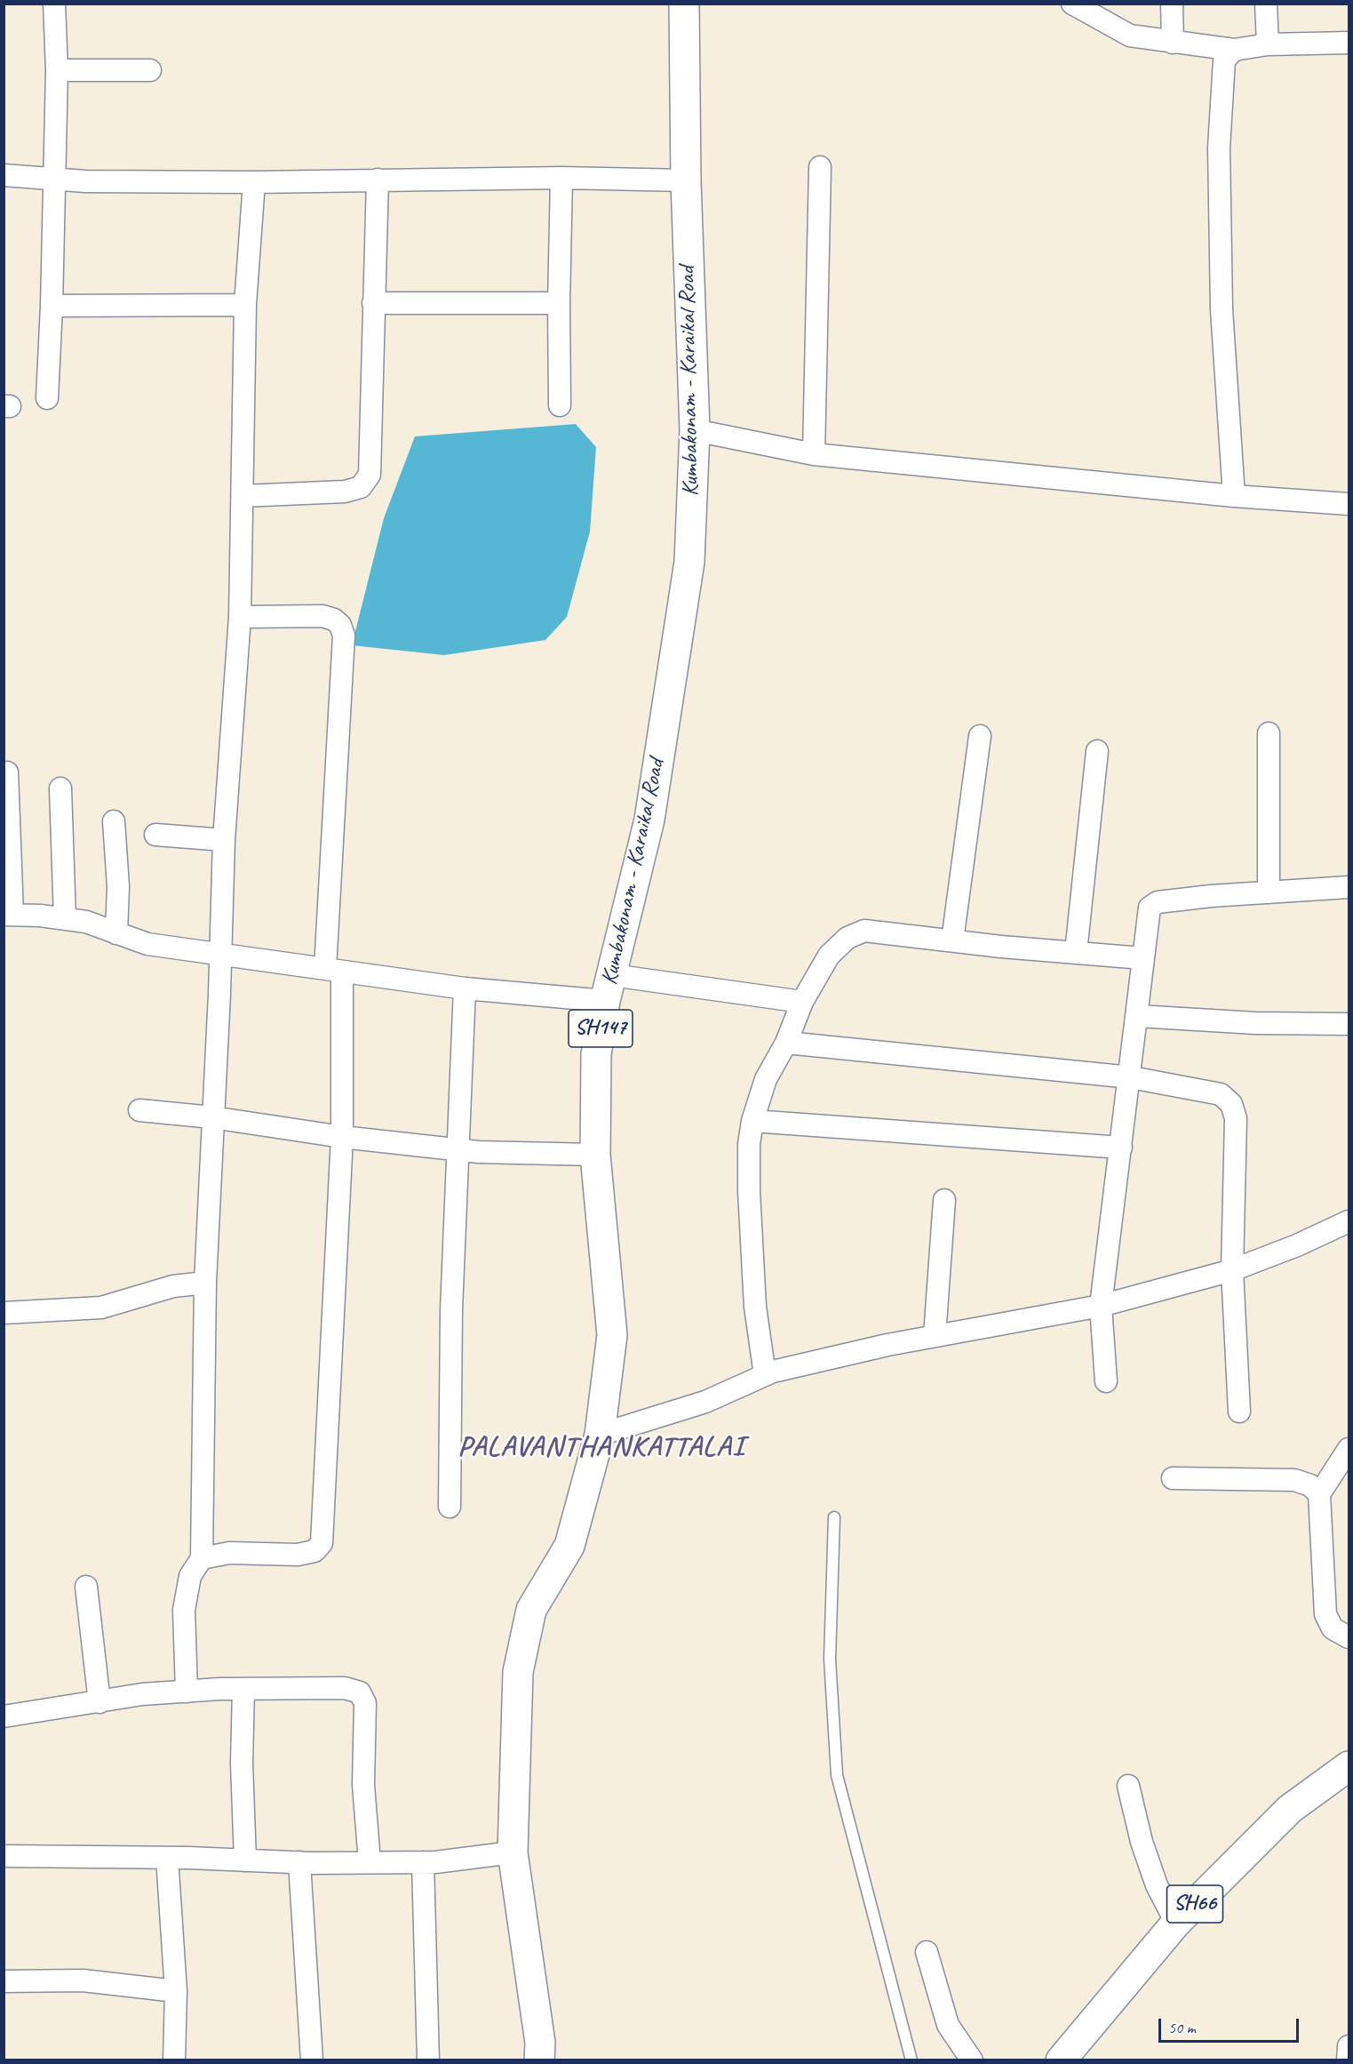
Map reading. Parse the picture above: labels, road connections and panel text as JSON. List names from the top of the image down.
{
  "streets": {
    "main road": ["Kumbakonam - Karaikal Road", "SH147", "SH66"]
  },
  "districts": ["PALAVANTHANKATTALAI"],
  "scale_bar": "50 m"
}
